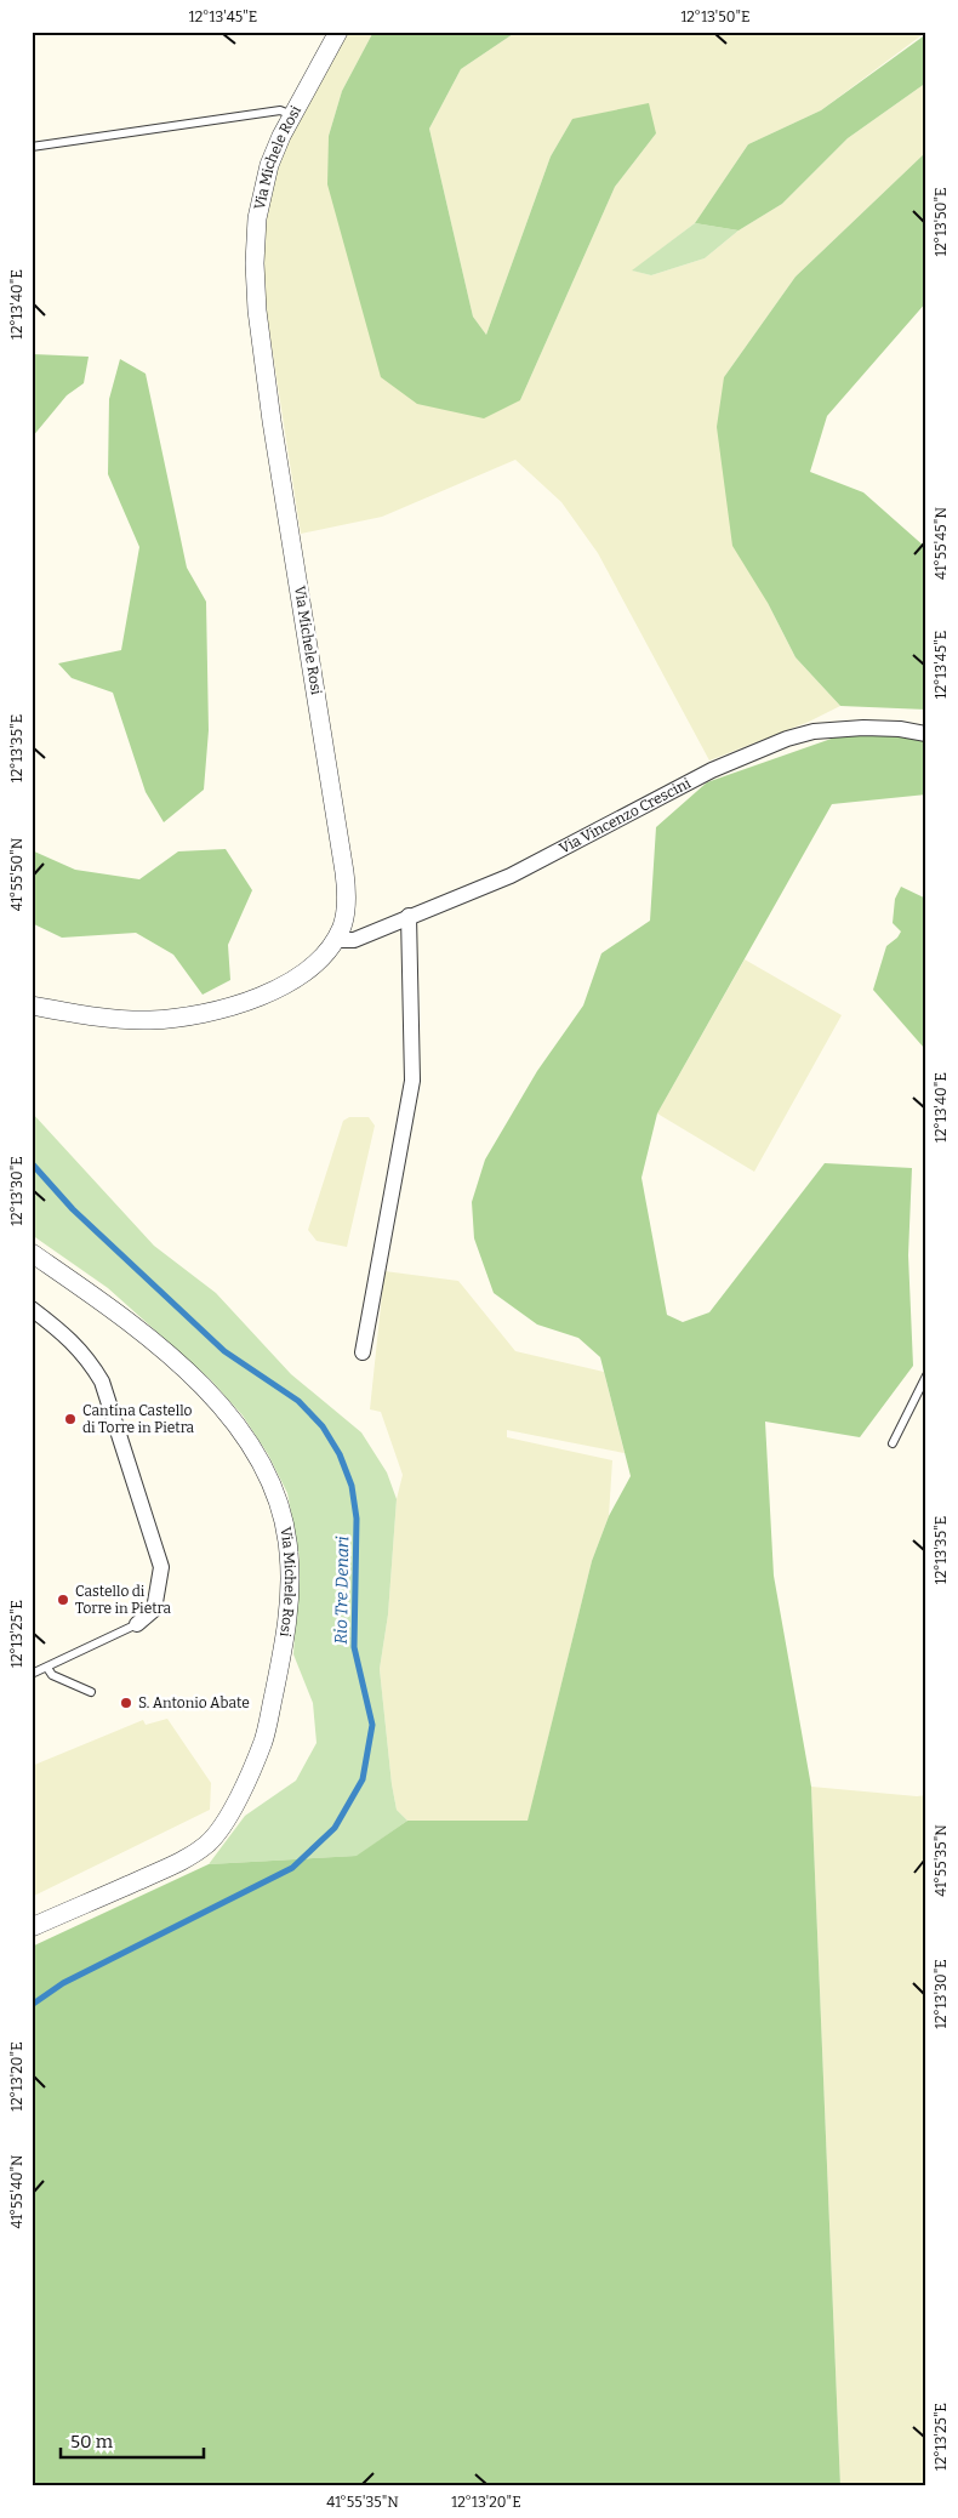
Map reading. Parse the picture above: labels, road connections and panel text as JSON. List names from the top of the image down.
{
  "streets": {
    "street": ["Via Michele Rosi", "Via Vincenzo Crescini"]
  },
  "crossings": [
    ["Via Michele Rosi", "Via Vincenzo Crescini"]
  ],
  "water": ["Rio Tre Denari"],
  "places": ["Cantina Castello di Torre in Pietra", "Castello di Torre in Pietra", "S. Antonio Abate"],
  "scale_bar": "50 m",
  "coordinates": [
    "12°13'45\"E",
    "12°13'50\"E",
    "12°13'40\"E",
    "41°55'45\"N",
    "12°13'35\"E",
    "41°55'50\"N",
    "12°13'30\"E",
    "12°13'25\"E",
    "41°55'35\"N",
    "12°13'20\"E",
    "41°55'40\"N"
  ]
}
